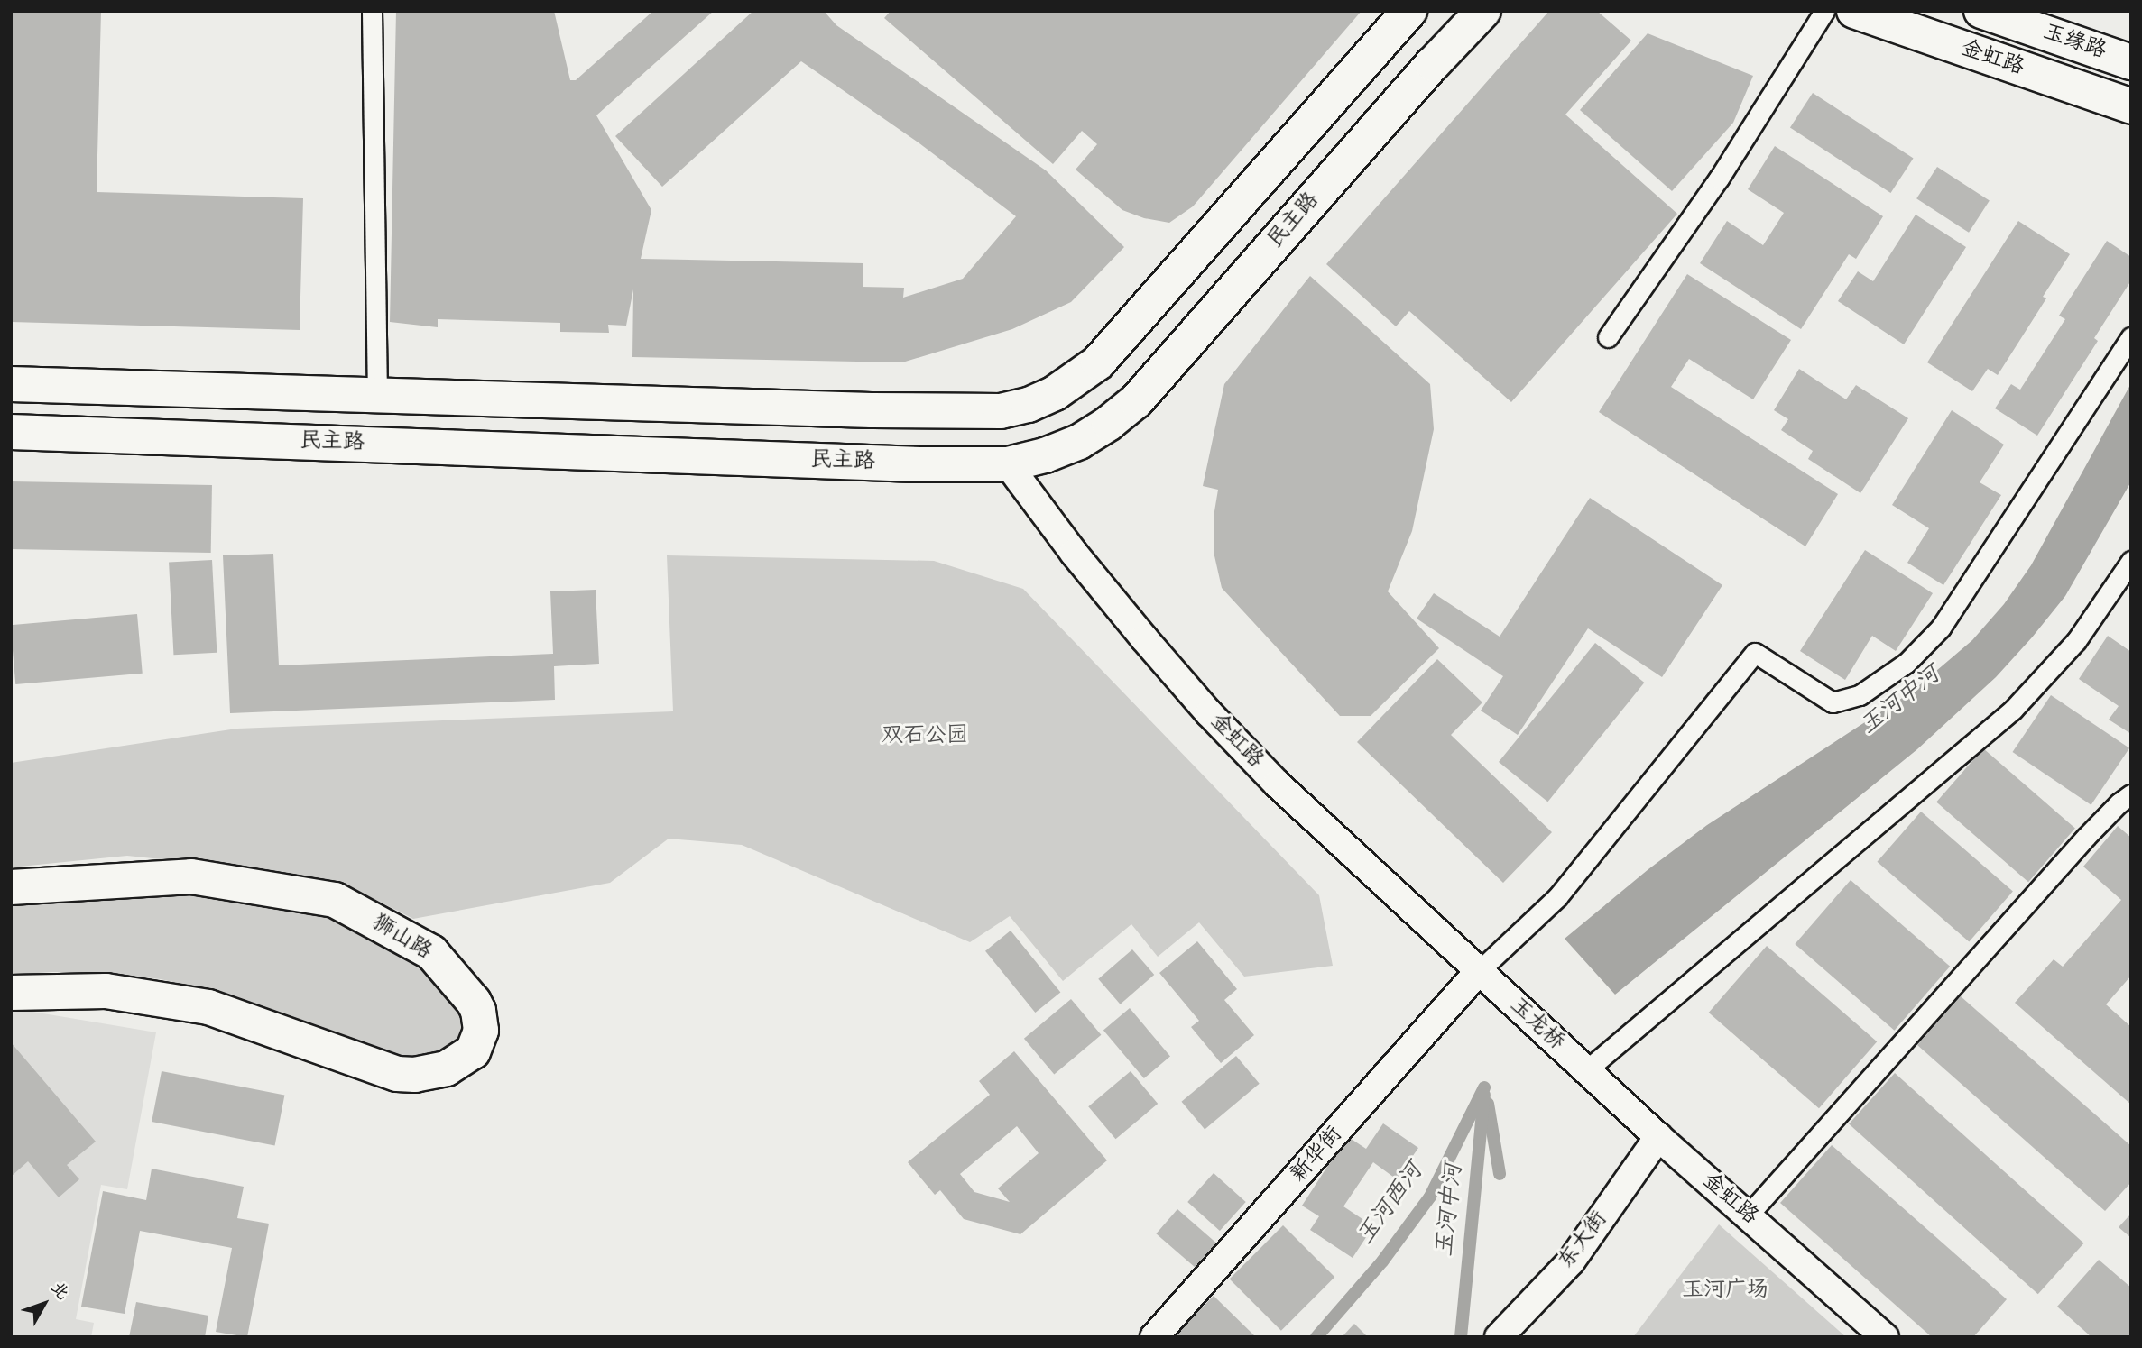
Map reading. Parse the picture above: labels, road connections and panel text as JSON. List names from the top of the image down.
{
  "streets": {
    "main road": [
      "玉缘路",
      "金虹路",
      "民主路",
      "狮山路"
    ],
    "street": ["玉龙桥", "新华街", "东大街"]
  },
  "crossings": [
    ["金虹路", "民主路"],
    ["金虹路", "玉龙桥"],
    ["金虹路", "新华街"],
    ["金虹路", "东大街"],
    ["玉龙桥", "新华街"]
  ],
  "water": ["玉河中河", "玉河西河"],
  "parks": ["双石公园", "玉河广场"],
  "north": "top right"
}
